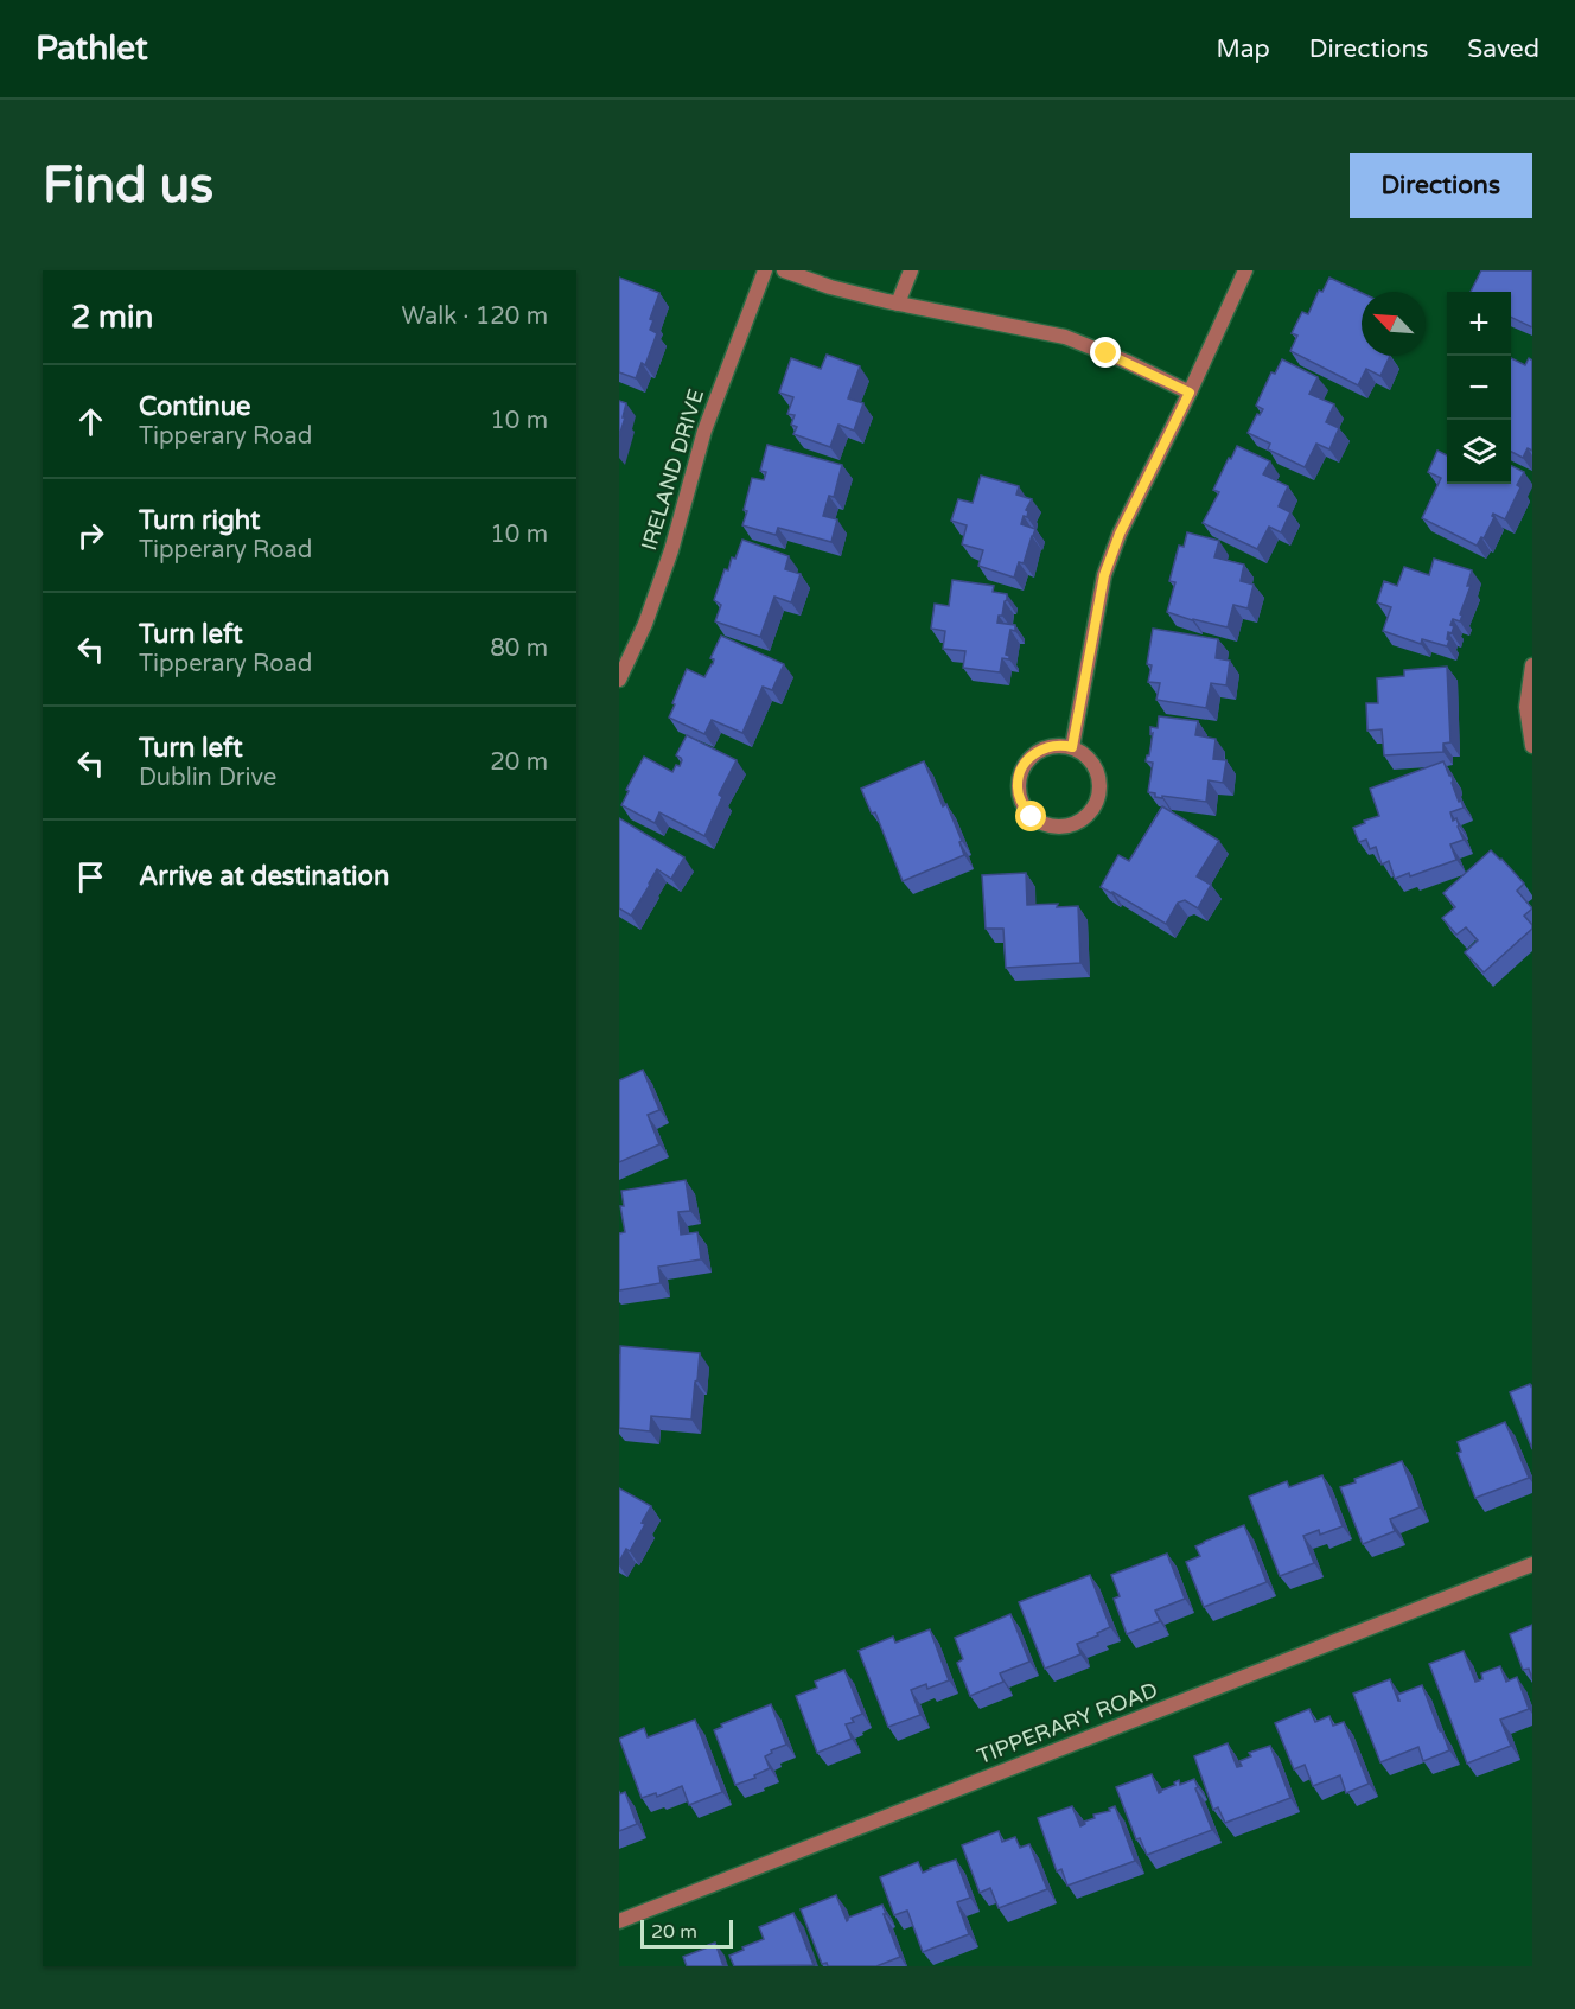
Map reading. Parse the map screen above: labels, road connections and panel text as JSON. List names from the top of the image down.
{
  "streets": {
    "street": ["IRELAND DRIVE", "TIPPERARY ROAD"]
  },
  "scale_bar": "20 m",
  "north": "top left",
  "page": {
    "header": "Pathlet",
    "nav": ["Map", "Directions", "Saved"],
    "buttons": "Directions",
    "title": "Find us",
    "heading": ["2 min", "Walk · 120 m"],
    "map_buttons": ["+", "−"],
    "list": [
      ["Continue", "Tipperary Road", "10 m"],
      ["Turn right", "Tipperary Road", "10 m"],
      ["Turn left", "Tipperary Road", "80 m"],
      ["Turn left", "Dublin Drive", "20 m"],
      "Arrive at destination"
    ],
    "scale": "20 m"
  }
}
